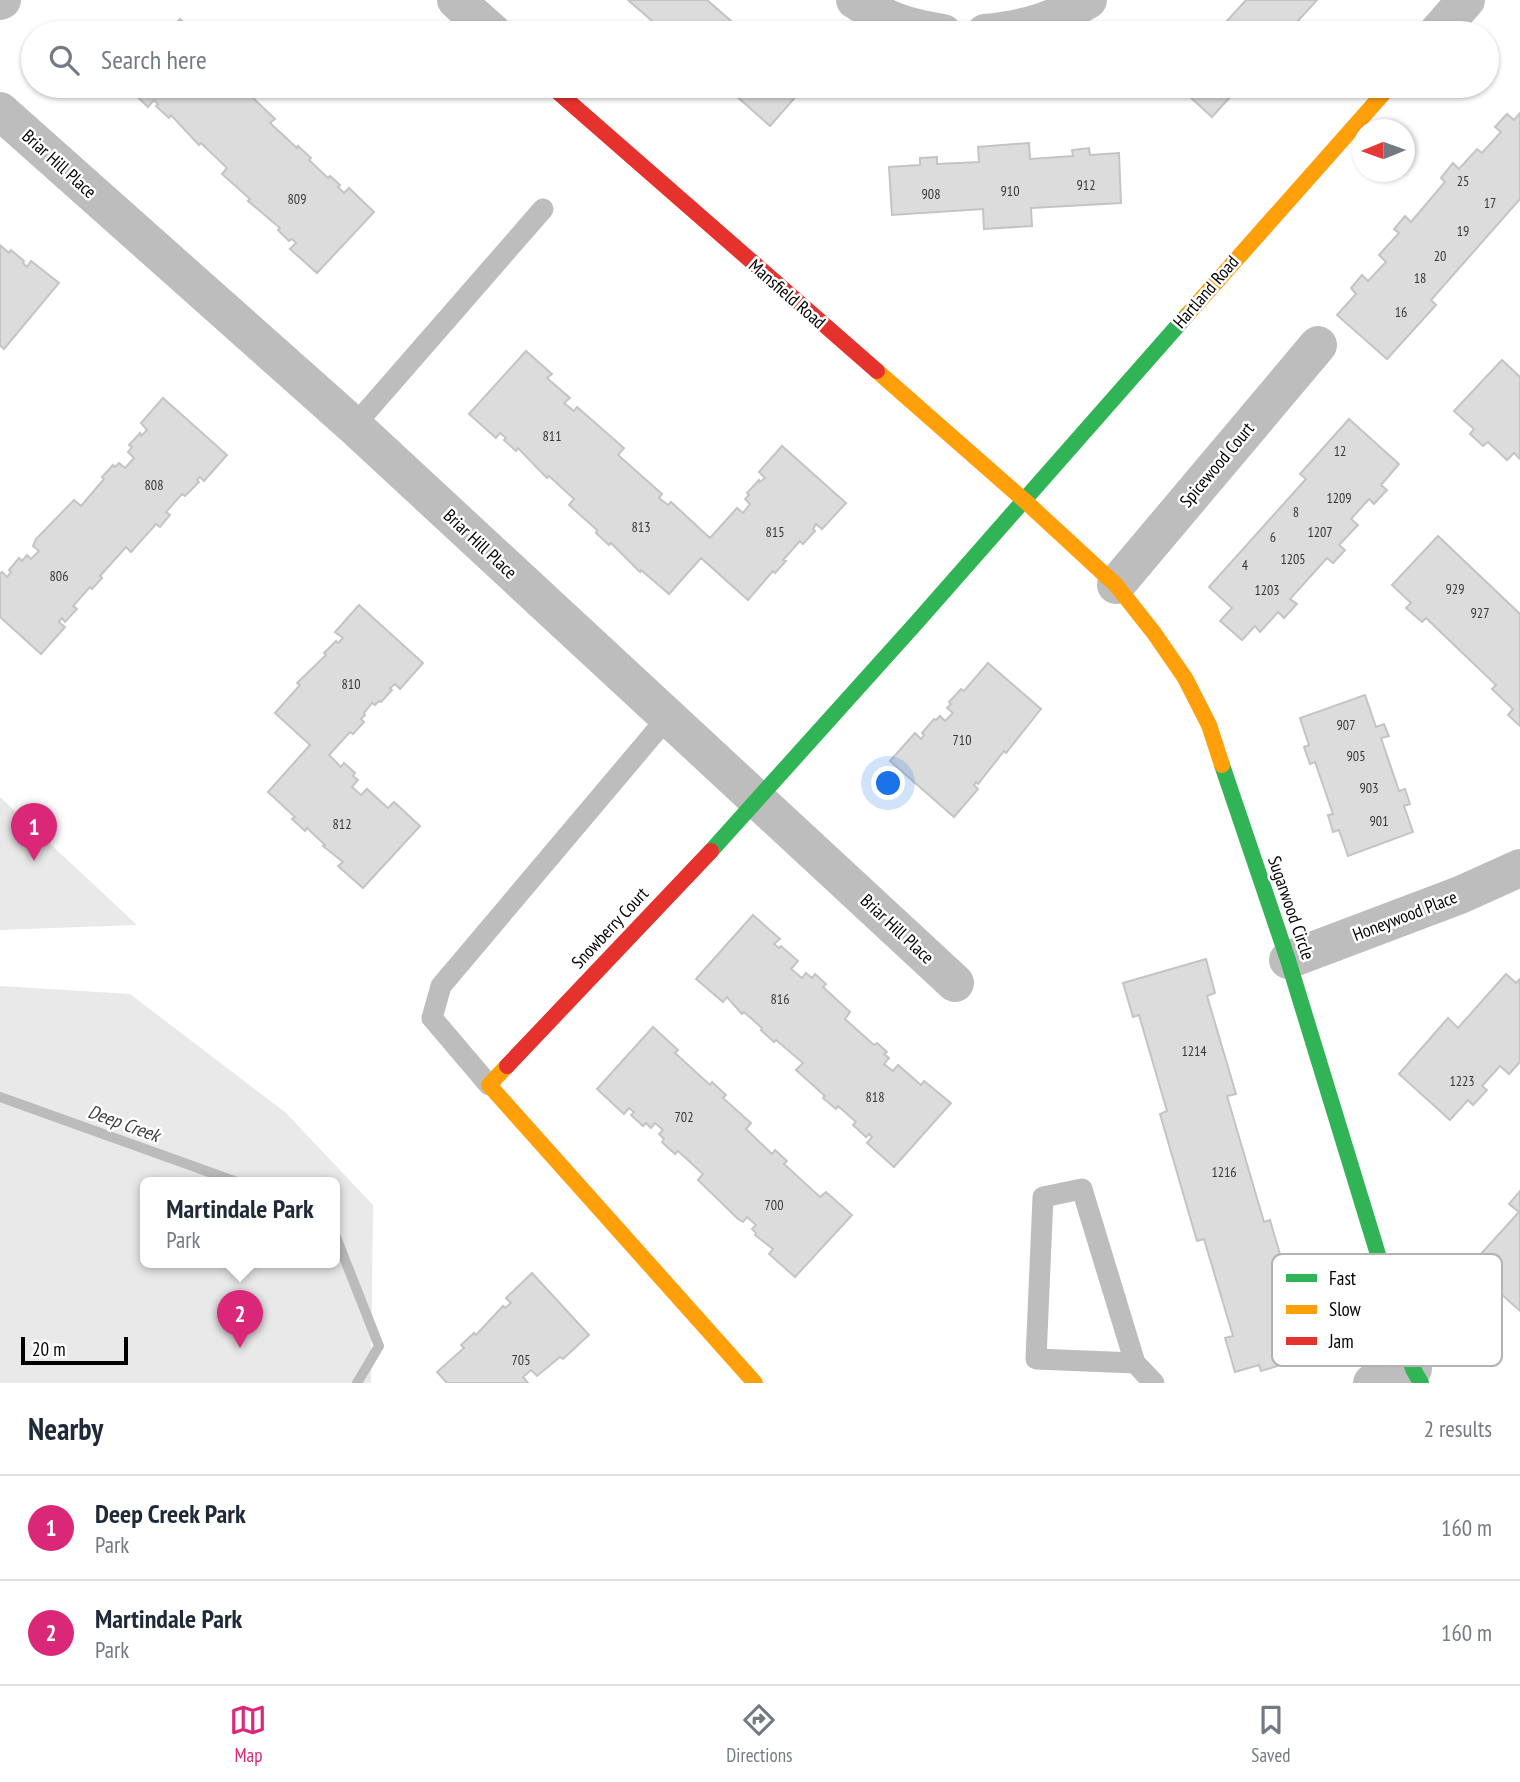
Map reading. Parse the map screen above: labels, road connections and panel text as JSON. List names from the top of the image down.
{
  "streets": {
    "street": [
      "Briar Hill Place",
      "Hartland Road",
      "Mansfield Road",
      "Spicewood Court",
      "Sugarwood Circle",
      "Honeywood Place",
      "Snowberry Court"
    ]
  },
  "crossings": [
    ["Briar Hill Place", "Snowberry Court"],
    ["Hartland Road", "Mansfield Road"],
    ["Hartland Road", "Sugarwood Circle"],
    ["Hartland Road", "Snowberry Court"],
    ["Mansfield Road", "Sugarwood Circle"],
    ["Mansfield Road", "Snowberry Court"],
    ["Spicewood Court", "Sugarwood Circle"],
    ["Sugarwood Circle", "Honeywood Place"],
    ["Sugarwood Circle", "Snowberry Court"]
  ],
  "water": ["Deep Creek"],
  "house_numbers": [
    "25",
    "912",
    "910",
    "908",
    "809",
    "17",
    "19",
    "20",
    "18",
    "16",
    "811",
    "12",
    "808",
    "1209",
    "8",
    "813",
    "815",
    "1207",
    "6",
    "1205",
    "4",
    "806",
    "929",
    "1203",
    "927",
    "810",
    "907",
    "710",
    "905",
    "903",
    "901",
    "812",
    "816",
    "1214",
    "1223",
    "818",
    "702",
    "1216",
    "700",
    "705"
  ],
  "legend": ["Fast", "Slow", "Jam"],
  "scale_bar": "20 m",
  "north": "left",
  "page": {
    "search": "Search here",
    "pins": ["1", "2"],
    "popup": ["Martindale Park", "Park"],
    "scale": "20 m",
    "heading": ["Nearby", "2 results"],
    "list": [
      {
        "mark": "1",
        "name": "Deep Creek Park",
        "note": "Park",
        "value": "160 m"
      },
      {
        "mark": "2",
        "name": "Martindale Park",
        "note": "Park",
        "value": "160 m"
      }
    ],
    "nav": ["Map", "Directions", "Saved"]
  }
}
